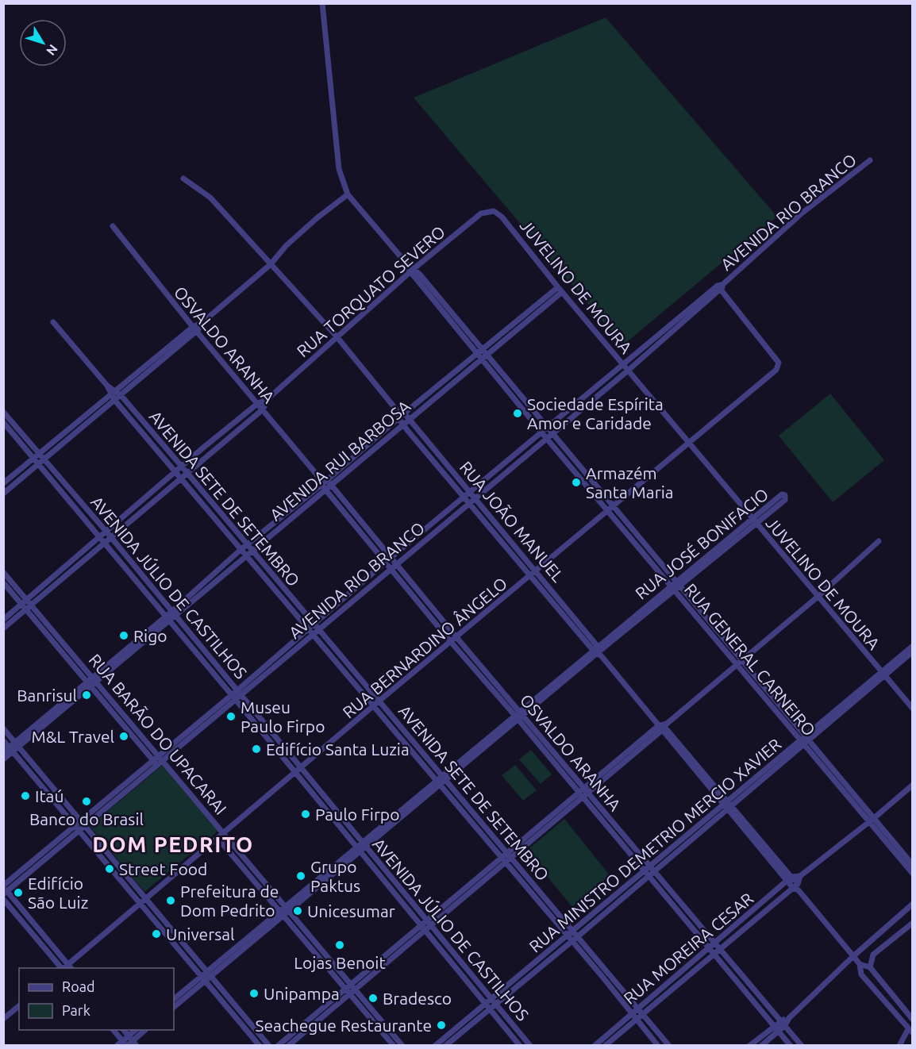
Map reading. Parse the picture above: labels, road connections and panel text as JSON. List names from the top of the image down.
{
  "streets": {
    "street": [
      "AVENIDA RIO BRANCO",
      "JUVELINO DE MOURA",
      "RUA TORQUATO SEVERO",
      "OSVALDO ARANHA",
      "AVENIDA RUI BARBOSA",
      "AVENIDA SETE DE SETEMBRO",
      "RUA JOÃO MANUEL",
      "RUA JOSÉ BONIFACIO",
      "AVENIDA JÚLIO DE CASTILHOS",
      "RUA BERNARDINO ÂNGELO",
      "RUA GENERAL CARNEIRO",
      "RUA BARÃO DO UPACARAI",
      "RUA MINISTRO DEMETRIO MERCIO XAVIER",
      "RUA MOREIRA CESAR"
    ]
  },
  "crossings": [
    ["AVENIDA RIO BRANCO", "JUVELINO DE MOURA"],
    ["AVENIDA RIO BRANCO", "OSVALDO ARANHA"],
    ["AVENIDA RIO BRANCO", "AVENIDA SETE DE SETEMBRO"],
    ["AVENIDA RIO BRANCO", "RUA JOÃO MANUEL"],
    ["AVENIDA RIO BRANCO", "AVENIDA JÚLIO DE CASTILHOS"],
    ["AVENIDA RIO BRANCO", "RUA BERNARDINO ÂNGELO"],
    ["AVENIDA RIO BRANCO", "RUA GENERAL CARNEIRO"],
    ["AVENIDA RIO BRANCO", "RUA BARÃO DO UPACARAI"],
    ["JUVELINO DE MOURA", "RUA TORQUATO SEVERO"],
    ["JUVELINO DE MOURA", "AVENIDA RUI BARBOSA"],
    ["JUVELINO DE MOURA", "RUA JOSÉ BONIFACIO"],
    ["JUVELINO DE MOURA", "RUA BERNARDINO ÂNGELO"],
    ["JUVELINO DE MOURA", "RUA MINISTRO DEMETRIO MERCIO XAVIER"],
    ["RUA TORQUATO SEVERO", "OSVALDO ARANHA"],
    ["RUA TORQUATO SEVERO", "AVENIDA SETE DE SETEMBRO"],
    ["RUA TORQUATO SEVERO", "RUA JOÃO MANUEL"],
    ["RUA TORQUATO SEVERO", "AVENIDA JÚLIO DE CASTILHOS"],
    ["RUA TORQUATO SEVERO", "RUA GENERAL CARNEIRO"],
    ["RUA TORQUATO SEVERO", "RUA BARÃO DO UPACARAI"],
    ["OSVALDO ARANHA", "AVENIDA RUI BARBOSA"],
    ["OSVALDO ARANHA", "RUA JOSÉ BONIFACIO"],
    ["OSVALDO ARANHA", "RUA BERNARDINO ÂNGELO"],
    ["OSVALDO ARANHA", "RUA MINISTRO DEMETRIO MERCIO XAVIER"],
    ["OSVALDO ARANHA", "RUA MOREIRA CESAR"],
    ["AVENIDA RUI BARBOSA", "AVENIDA SETE DE SETEMBRO"],
    ["AVENIDA RUI BARBOSA", "RUA JOÃO MANUEL"],
    ["AVENIDA RUI BARBOSA", "AVENIDA JÚLIO DE CASTILHOS"],
    ["AVENIDA RUI BARBOSA", "RUA GENERAL CARNEIRO"],
    ["AVENIDA RUI BARBOSA", "RUA BARÃO DO UPACARAI"],
    ["AVENIDA SETE DE SETEMBRO", "RUA JOSÉ BONIFACIO"],
    ["AVENIDA SETE DE SETEMBRO", "RUA BERNARDINO ÂNGELO"],
    ["AVENIDA SETE DE SETEMBRO", "RUA MINISTRO DEMETRIO MERCIO XAVIER"],
    ["AVENIDA SETE DE SETEMBRO", "RUA MOREIRA CESAR"],
    ["RUA JOÃO MANUEL", "RUA JOSÉ BONIFACIO"],
    ["RUA JOÃO MANUEL", "RUA BERNARDINO ÂNGELO"],
    ["RUA JOÃO MANUEL", "RUA MINISTRO DEMETRIO MERCIO XAVIER"],
    ["RUA JOÃO MANUEL", "RUA MOREIRA CESAR"],
    ["RUA JOSÉ BONIFACIO", "AVENIDA JÚLIO DE CASTILHOS"],
    ["RUA JOSÉ BONIFACIO", "RUA GENERAL CARNEIRO"],
    ["RUA JOSÉ BONIFACIO", "RUA BARÃO DO UPACARAI"],
    ["AVENIDA JÚLIO DE CASTILHOS", "RUA BERNARDINO ÂNGELO"],
    ["AVENIDA JÚLIO DE CASTILHOS", "RUA MINISTRO DEMETRIO MERCIO XAVIER"],
    ["RUA BERNARDINO ÂNGELO", "RUA GENERAL CARNEIRO"],
    ["RUA BERNARDINO ÂNGELO", "RUA BARÃO DO UPACARAI"],
    ["RUA GENERAL CARNEIRO", "RUA MINISTRO DEMETRIO MERCIO XAVIER"]
  ],
  "districts": ["DOM PEDRITO"],
  "places": [
    "Sociedade Espírita Amor e Caridade",
    "Armazém Santa Maria",
    "Rigo",
    "Banrisul",
    "Museu Paulo Firpo",
    "M&L Travel",
    "Edifício Santa Luzia",
    "Itaú",
    "Banco do Brasil",
    "Paulo Firpo",
    "Street Food",
    "Grupo Paktus",
    "Edifício São Luiz",
    "Prefeitura de Dom Pedrito",
    "Unicesumar",
    "Universal",
    "Lojas Benoit",
    "Unipampa",
    "Bradesco",
    "Seachegue Restaurante"
  ],
  "legend": ["Road", "Park"],
  "north": "bottom right"
}
